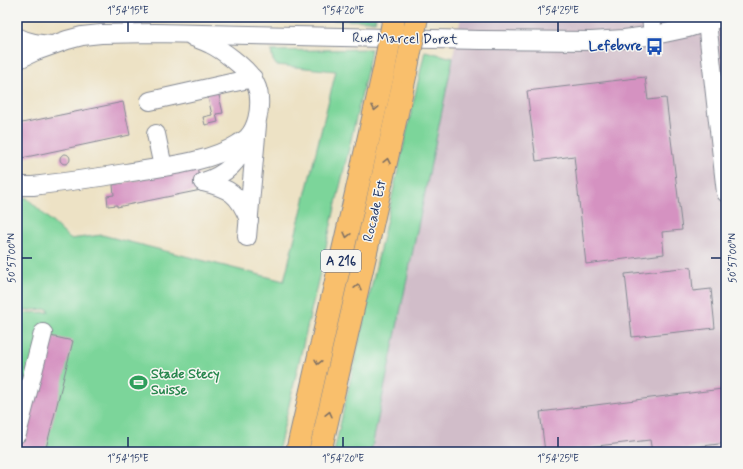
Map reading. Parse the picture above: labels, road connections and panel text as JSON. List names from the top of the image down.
{
  "streets": {
    "highway": ["Rocade Est", "A 216"],
    "street": ["Rue Marcel Doret"]
  },
  "places": {
    "bus stop": ["Lefebvre"],
    "sports": ["Stade Stecy Suisse"]
  },
  "coordinates": [
    "1°54'15\"E",
    "1°54'20\"E",
    "1°54'25\"E",
    "50°57'00\"N"
  ]
}
